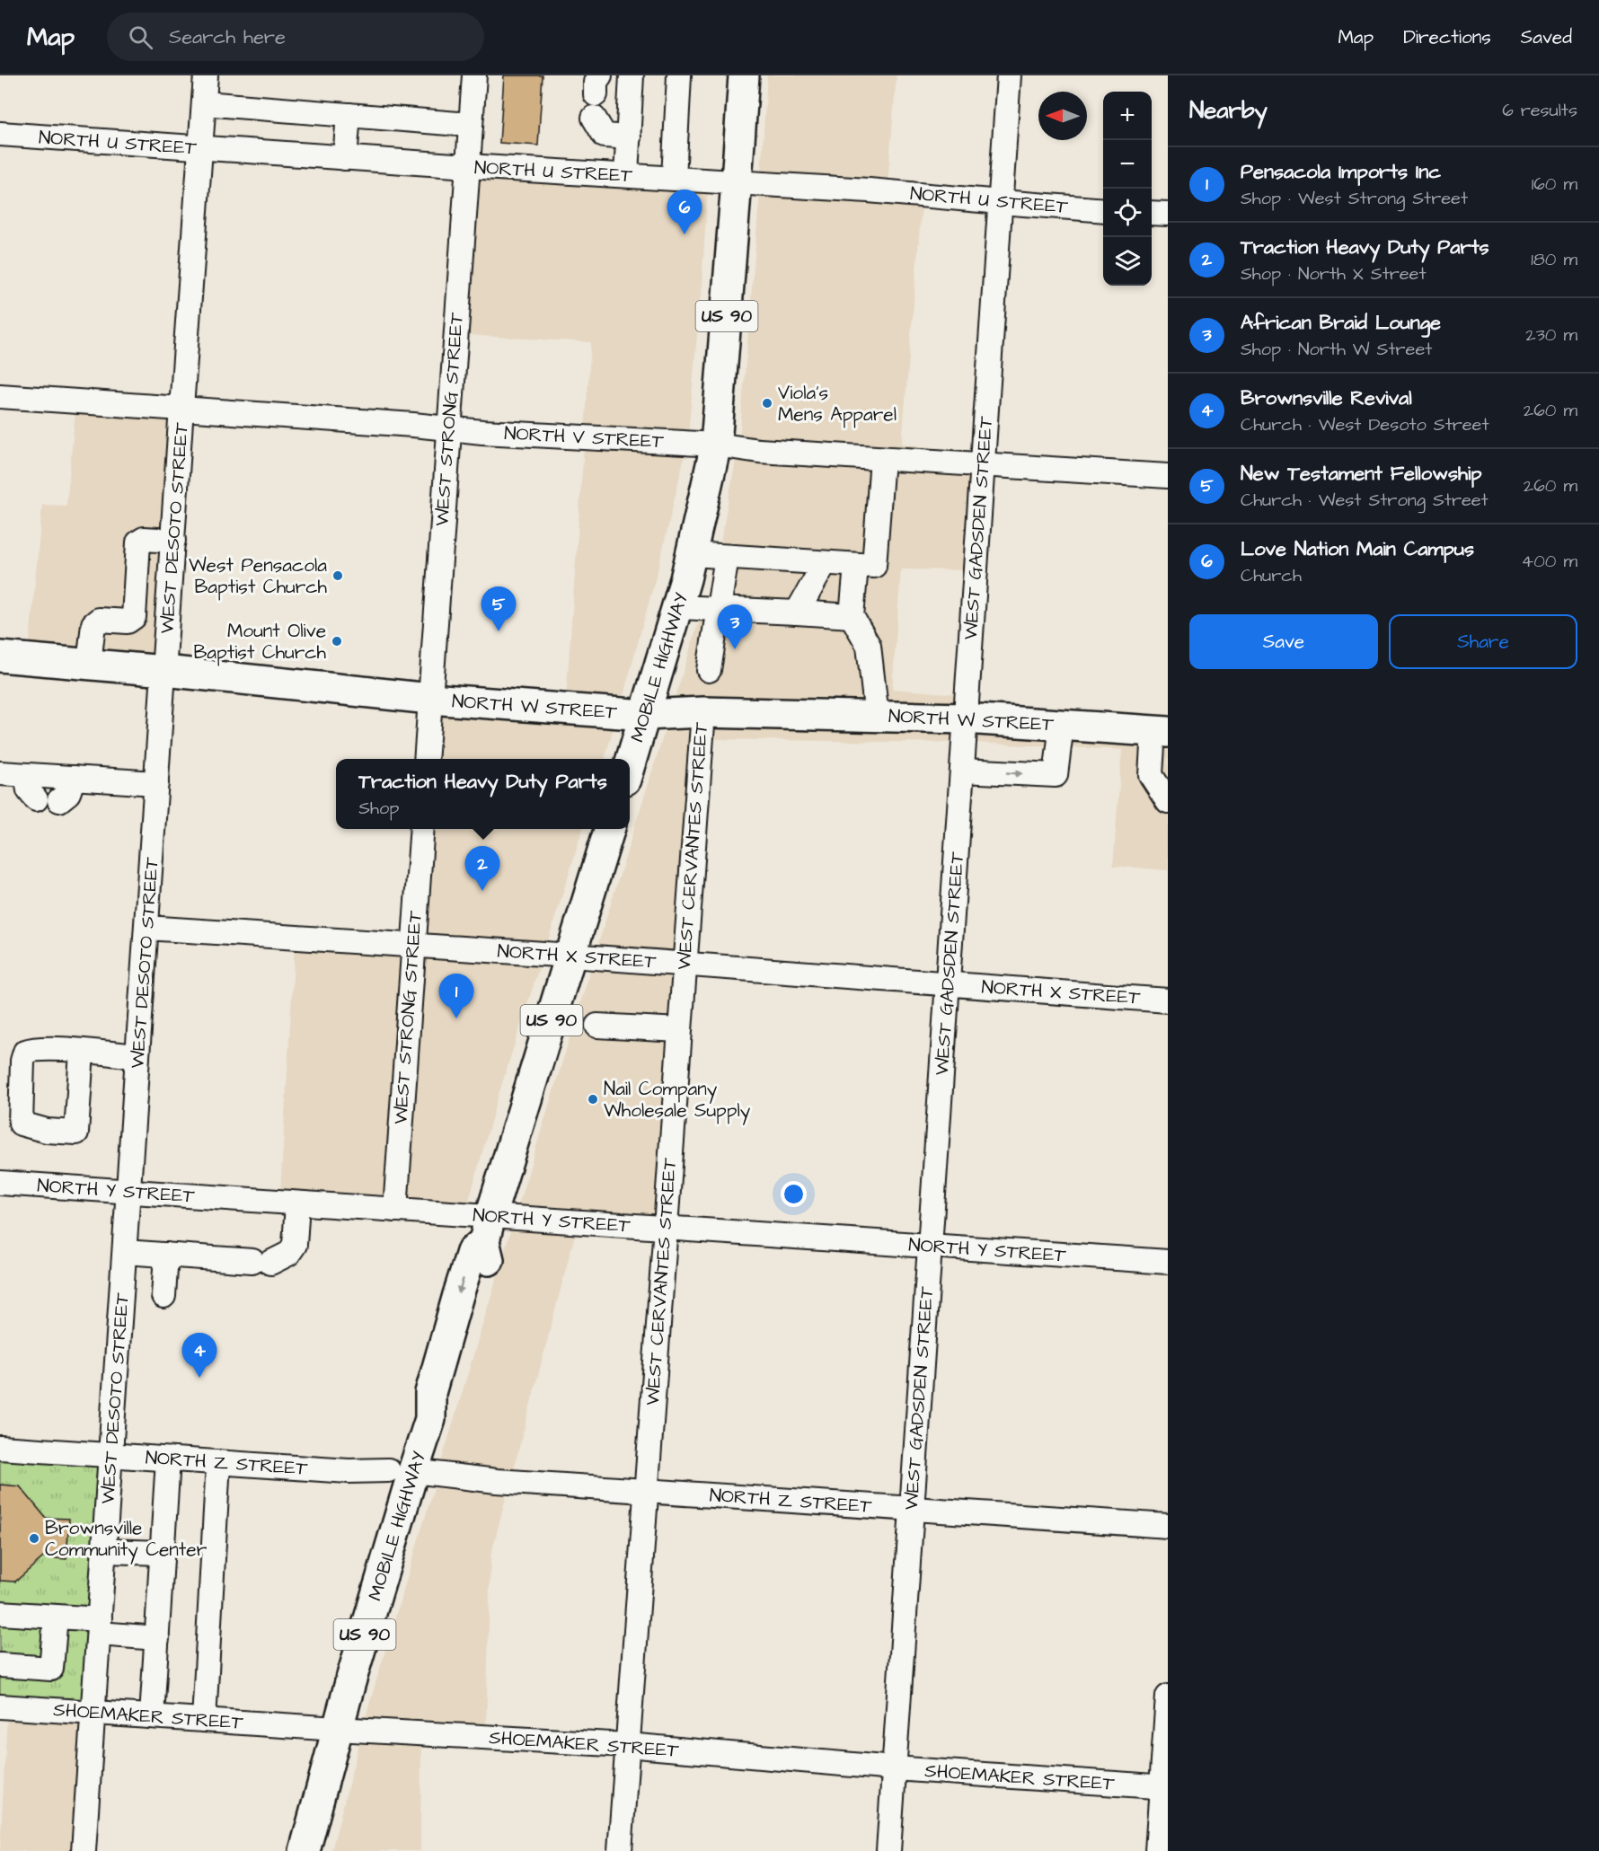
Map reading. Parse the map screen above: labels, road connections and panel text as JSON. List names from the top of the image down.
{
  "streets": {
    "main road": ["US 90", "MOBILE HIGHWAY", "NORTH W STREET"],
    "street": [
      "NORTH U STREET",
      "WEST STRONG STREET",
      "NORTH V STREET",
      "WEST DESOTO STREET",
      "WEST GADSDEN STREET",
      "WEST CERVANTES STREET",
      "NORTH X STREET",
      "NORTH Y STREET",
      "NORTH Z STREET",
      "SHOEMAKER STREET"
    ]
  },
  "crossings": [
    ["NORTH U STREET", "US 90"],
    ["NORTH U STREET", "WEST STRONG STREET"],
    ["NORTH U STREET", "WEST DESOTO STREET"],
    ["NORTH U STREET", "WEST GADSDEN STREET"],
    ["US 90", "NORTH V STREET"],
    ["US 90", "MOBILE HIGHWAY"],
    ["WEST STRONG STREET", "NORTH V STREET"],
    ["WEST STRONG STREET", "NORTH W STREET"],
    ["WEST STRONG STREET", "NORTH X STREET"],
    ["WEST STRONG STREET", "NORTH Y STREET"],
    ["NORTH V STREET", "WEST DESOTO STREET"],
    ["NORTH V STREET", "WEST GADSDEN STREET"],
    ["WEST DESOTO STREET", "NORTH W STREET"],
    ["WEST DESOTO STREET", "NORTH X STREET"],
    ["WEST DESOTO STREET", "NORTH Y STREET"],
    ["WEST DESOTO STREET", "NORTH Z STREET"],
    ["WEST DESOTO STREET", "SHOEMAKER STREET"],
    ["WEST GADSDEN STREET", "NORTH W STREET"],
    ["WEST GADSDEN STREET", "NORTH X STREET"],
    ["WEST GADSDEN STREET", "NORTH Y STREET"],
    ["WEST GADSDEN STREET", "NORTH Z STREET"],
    ["WEST GADSDEN STREET", "SHOEMAKER STREET"],
    ["MOBILE HIGHWAY", "NORTH W STREET"],
    ["MOBILE HIGHWAY", "NORTH X STREET"],
    ["MOBILE HIGHWAY", "NORTH Y STREET"],
    ["MOBILE HIGHWAY", "NORTH Z STREET"],
    ["MOBILE HIGHWAY", "SHOEMAKER STREET"],
    ["NORTH W STREET", "WEST CERVANTES STREET"],
    ["WEST CERVANTES STREET", "NORTH X STREET"],
    ["WEST CERVANTES STREET", "NORTH Y STREET"],
    ["WEST CERVANTES STREET", "NORTH Z STREET"],
    ["WEST CERVANTES STREET", "SHOEMAKER STREET"]
  ],
  "places": [
    "Viola's Mens Apparel",
    "West Pensacola Baptist Church",
    "Mount Olive Baptist Church",
    "Nail Company Wholesale Supply",
    "Brownsville Community Center"
  ],
  "north": "left",
  "page": {
    "header": "Map",
    "search": "Search here",
    "nav": ["Map", "Directions", "Saved"],
    "heading": ["Nearby", "6 results"],
    "map_buttons": ["+", "−"],
    "list": [
      {
        "mark": "1",
        "name": "Pensacola Imports Inc",
        "note": "Shop · West Strong Street",
        "value": "160 m"
      },
      {
        "mark": "2",
        "name": "Traction Heavy Duty Parts",
        "note": "Shop · North X Street",
        "value": "180 m"
      },
      {
        "mark": "3",
        "name": "African Braid Lounge",
        "note": "Shop · North W Street",
        "value": "230 m"
      },
      {
        "mark": "4",
        "name": "Brownsville Revival",
        "note": "Church · West Desoto Street",
        "value": "260 m"
      },
      {
        "mark": "5",
        "name": "New Testament Fellowship",
        "note": "Church · West Strong Street",
        "value": "260 m"
      },
      {
        "mark": "6",
        "name": "Love Nation Main Campus",
        "note": "Church",
        "value": "400 m"
      }
    ],
    "pins": [
      "6",
      "5",
      "3",
      "2",
      "1",
      "4"
    ],
    "buttons": ["Save", "Share"],
    "popup": ["Traction Heavy Duty Parts", "Shop"]
  }
}
